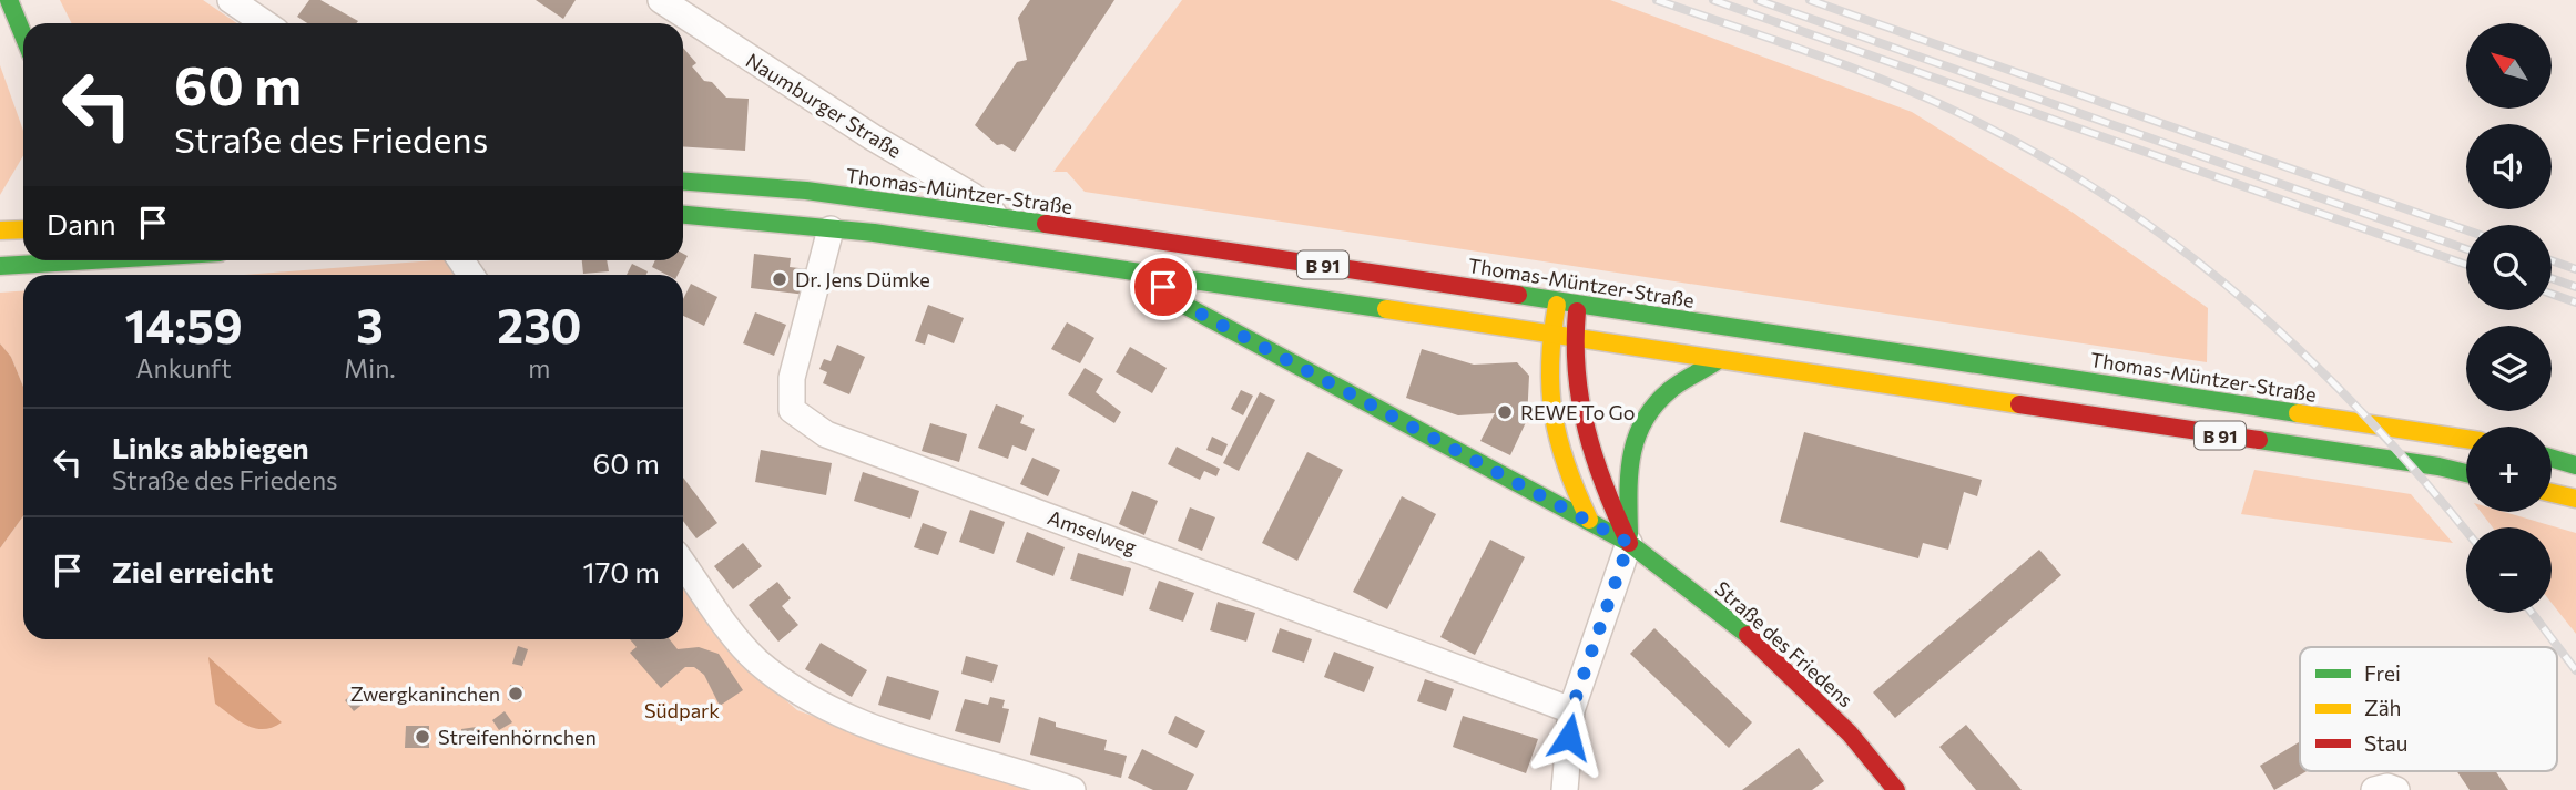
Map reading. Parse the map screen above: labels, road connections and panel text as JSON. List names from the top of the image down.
{
  "streets": {
    "main road": ["Thomas-Müntzer-Straße", "B 91", "Straße des Friedens"],
    "street": ["Naumburger Straße", "Amselweg"]
  },
  "crossings": [
    ["Naumburger Straße", "Thomas-Müntzer-Straße"],
    ["Thomas-Müntzer-Straße", "Straße des Friedens"],
    ["B 91", "Amselweg"],
    ["B 91", "Straße des Friedens"]
  ],
  "parks": ["Südpark"],
  "places": [
    "Dr. Jens Dümke",
    "REWE To Go",
    "Zwergkaninchen",
    "Streifenhörnchen"
  ],
  "legend": ["Frei", "Zäh", "Stau"],
  "north": "top left",
  "page": {
    "map_buttons": ["+", "−"],
    "turn": ["60 m", "Straße des Friedens"],
    "then": "Dann",
    "eta": [
      "14:59",
      "Ankunft",
      "3",
      "Min.",
      "230",
      "m"
    ],
    "list": [
      {
        "name": "Links abbiegen",
        "note": "Straße des Friedens",
        "value": "60 m"
      },
      {
        "name": "Ziel erreicht",
        "value": "170 m"
      }
    ]
  }
}
